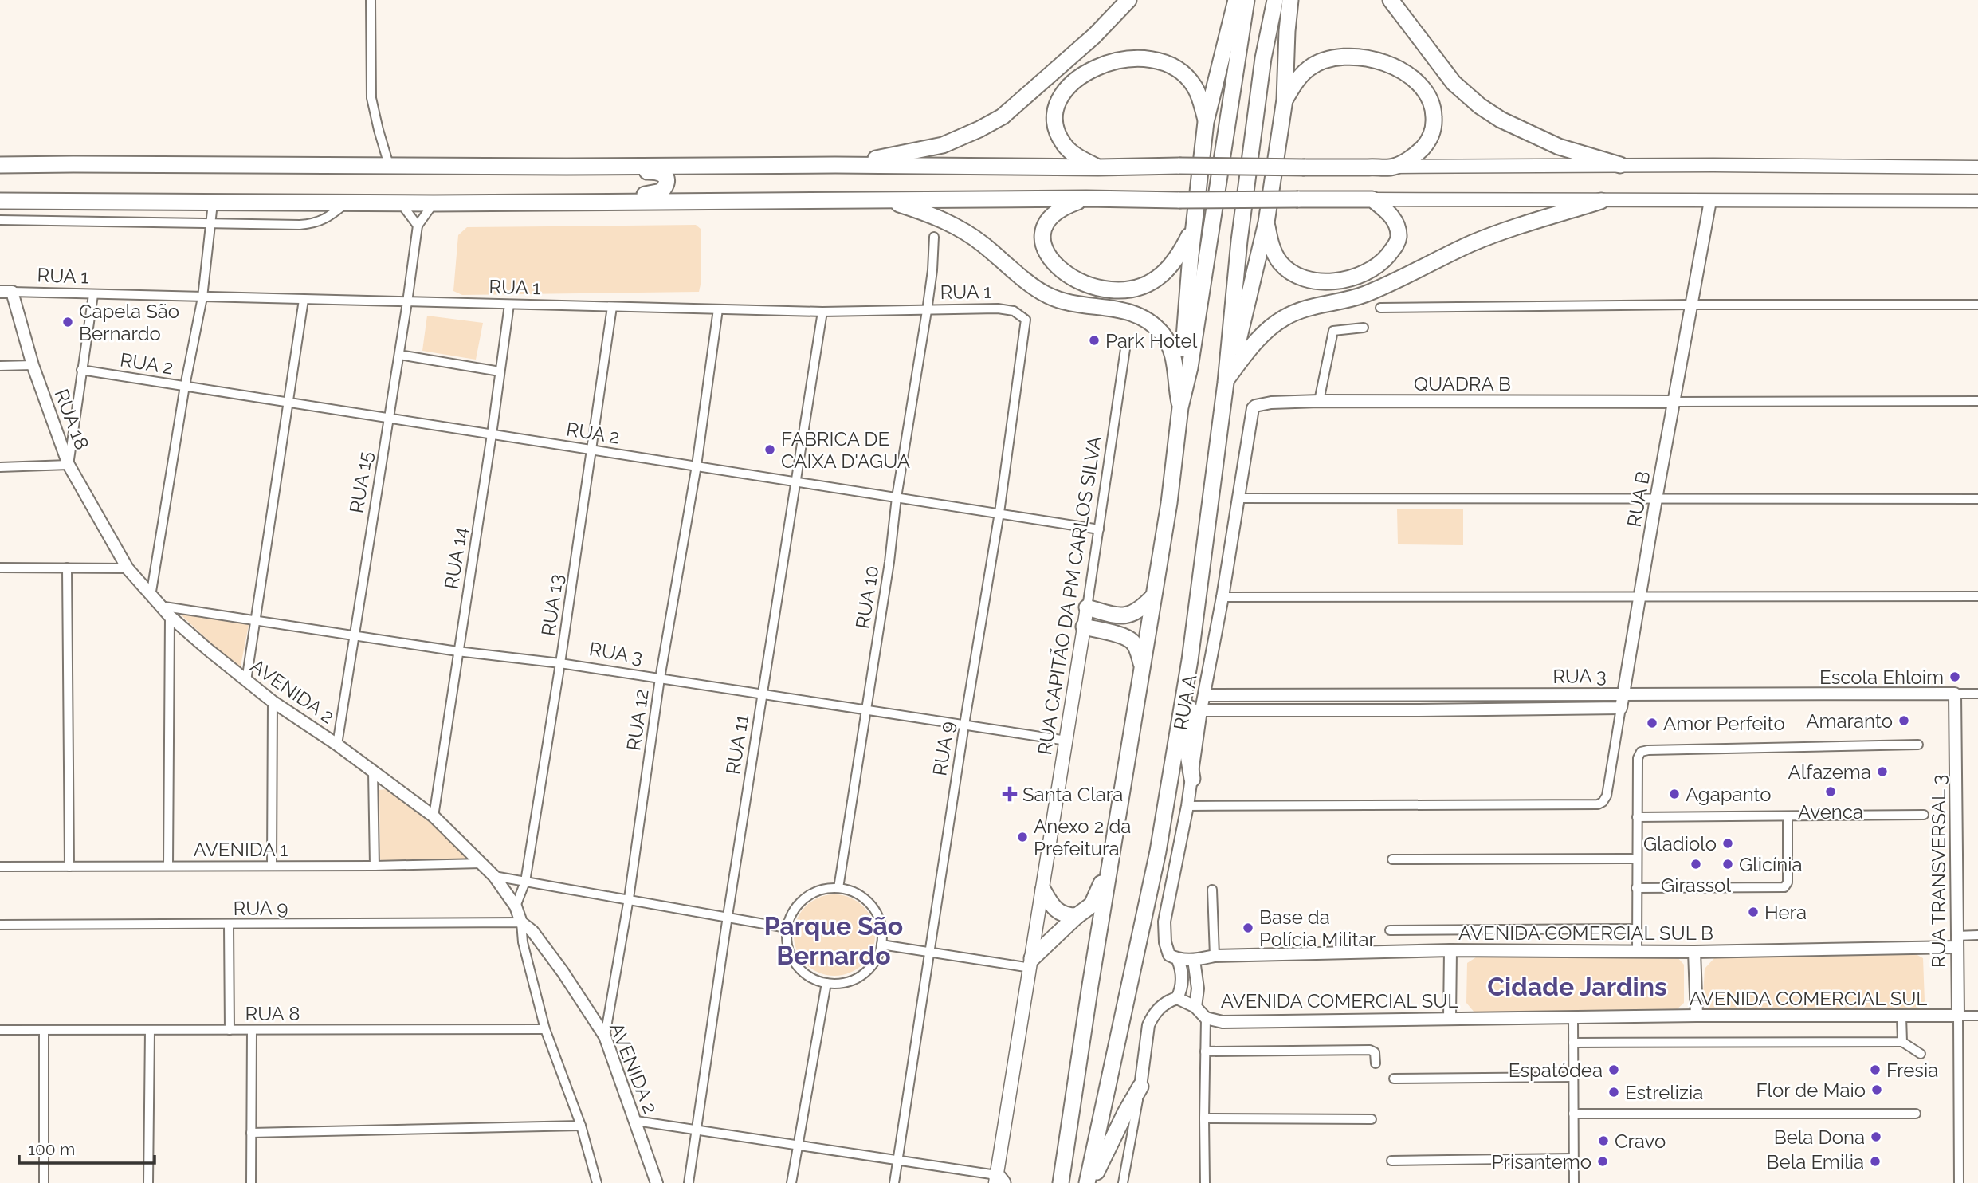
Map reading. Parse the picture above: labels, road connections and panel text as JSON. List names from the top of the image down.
{
  "streets": {
    "main road": ["RUA CAPITÃO DA PM CARLOS SILVA"],
    "street": [
      "RUA 1",
      "RUA 2",
      "QUADRA B",
      "RUA 18",
      "RUA 15",
      "RUA B",
      "RUA 14",
      "RUA 10",
      "RUA 13",
      "RUA 3",
      "AVENIDA 2",
      "RUA A",
      "RUA 12",
      "RUA 11",
      "RUA 9",
      "AVENIDA 1",
      "RUA TRANSVERSAL 3",
      "AVENIDA COMERCIAL SUL B",
      "AVENIDA COMERCIAL SUL",
      "RUA 8"
    ]
  },
  "crossings": [
    ["RUA 1", "RUA 18"],
    ["RUA 1", "RUA 15"],
    ["RUA 1", "RUA 14"],
    ["RUA 1", "RUA 10"],
    ["RUA 1", "RUA 13"],
    ["RUA 1", "RUA 12"],
    ["RUA 1", "RUA 11"],
    ["RUA 1", "RUA 9"],
    ["RUA 2", "RUA 18"],
    ["RUA 2", "RUA 15"],
    ["RUA 2", "RUA 14"],
    ["RUA 2", "RUA CAPITÃO DA PM CARLOS SILVA"],
    ["RUA 2", "RUA 10"],
    ["RUA 2", "RUA 13"],
    ["RUA 2", "RUA 12"],
    ["RUA 2", "RUA 11"],
    ["RUA 2", "RUA 9"],
    ["QUADRA B", "RUA B"],
    ["QUADRA B", "RUA A"],
    ["RUA 18", "AVENIDA 2"],
    ["RUA 15", "RUA 3"],
    ["RUA 15", "AVENIDA 2"],
    ["RUA B", "RUA 3"],
    ["RUA B", "RUA A"],
    ["RUA 14", "RUA 3"],
    ["RUA 14", "AVENIDA 2"],
    ["RUA CAPITÃO DA PM CARLOS SILVA", "RUA 3"],
    ["RUA 10", "RUA 3"],
    ["RUA 13", "RUA 3"],
    ["RUA 13", "AVENIDA 2"],
    ["RUA 3", "AVENIDA 2"],
    ["RUA 3", "RUA A"],
    ["RUA 3", "RUA 12"],
    ["RUA 3", "RUA 11"],
    ["RUA 3", "RUA 9"],
    ["RUA 3", "RUA TRANSVERSAL 3"],
    ["AVENIDA 2", "RUA 12"],
    ["AVENIDA 2", "RUA 9"],
    ["AVENIDA 2", "AVENIDA 1"],
    ["AVENIDA 2", "RUA 8"],
    ["RUA TRANSVERSAL 3", "AVENIDA COMERCIAL SUL B"],
    ["RUA TRANSVERSAL 3", "AVENIDA COMERCIAL SUL"]
  ],
  "districts": ["Parque São Bernardo", "Cidade Jardins"],
  "places": {
    "other": [
      "Capela São Bernardo",
      "Park Hotel",
      "FABRICA DE CAIXA D'AGUA",
      "Escola Ehloim",
      "Amaranto",
      "Amor Perfeito",
      "Alfazema",
      "Avenca",
      "Agapanto",
      "Anexo 2 da Prefeitura",
      "Gladiolo",
      "Girassol",
      "Glicínia",
      "Hera",
      "Base da Polícia Militar",
      "Espatódea",
      "Fresia",
      "Flor de Maio",
      "Estrelizia",
      "Bela Dona",
      "Cravo",
      "Prisantemo",
      "Bela Emilia"
    ],
    "health": ["Santa Clara"]
  },
  "scale_bar": "100 m"
}
